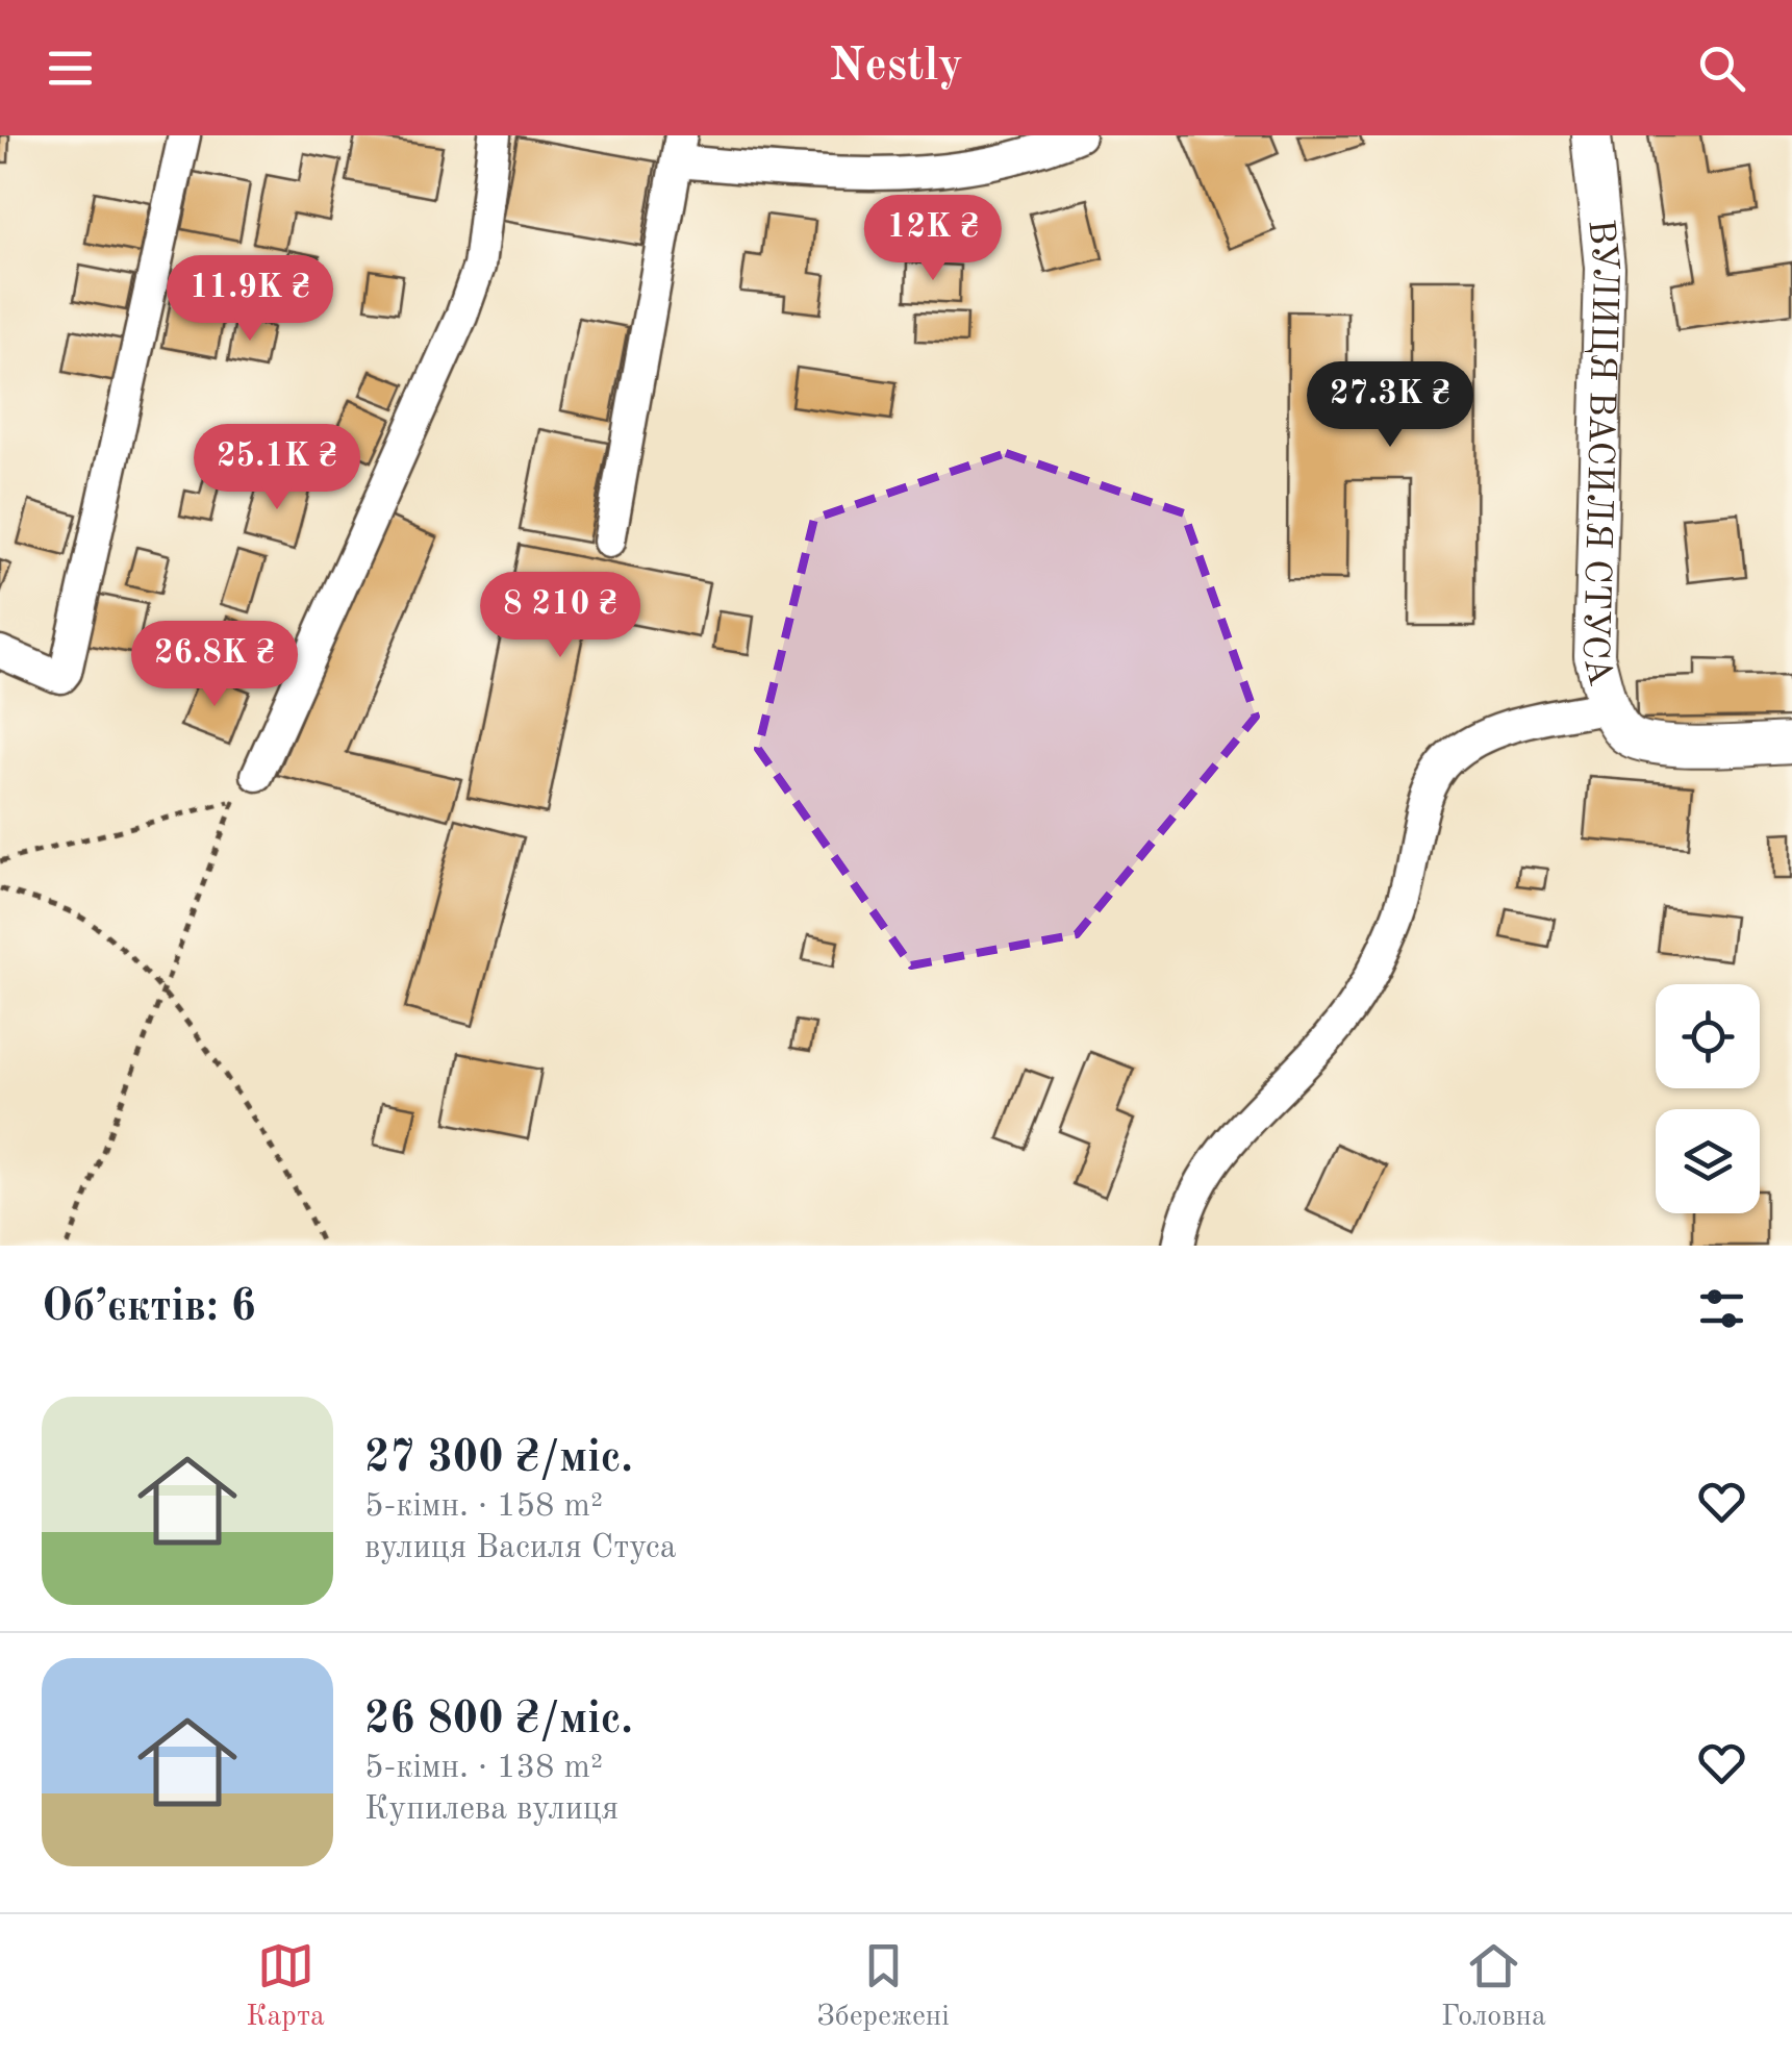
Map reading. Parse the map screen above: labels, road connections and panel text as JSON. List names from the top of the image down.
{
  "streets": {
    "street": ["ВУЛИЦЯ ВАСИЛЯ СТУСА"]
  },
  "page": {
    "header": "Nestly",
    "price": [
      "12K ₴",
      "11.9K ₴",
      "27.3K ₴",
      "25.1K ₴",
      "8 210 ₴",
      "26.8K ₴"
    ],
    "heading": "Об’єктів: 6",
    "list": [
      {
        "name": "27 300 ₴/міс.",
        "note": "5-кімн. · 158 m² · вулиця Василя Стуса"
      },
      {
        "name": "26 800 ₴/міс.",
        "note": "5-кімн. · 138 m² · Купилева вулиця"
      }
    ],
    "tabs": ["Карта", "Збережені", "Головна"]
  }
}
